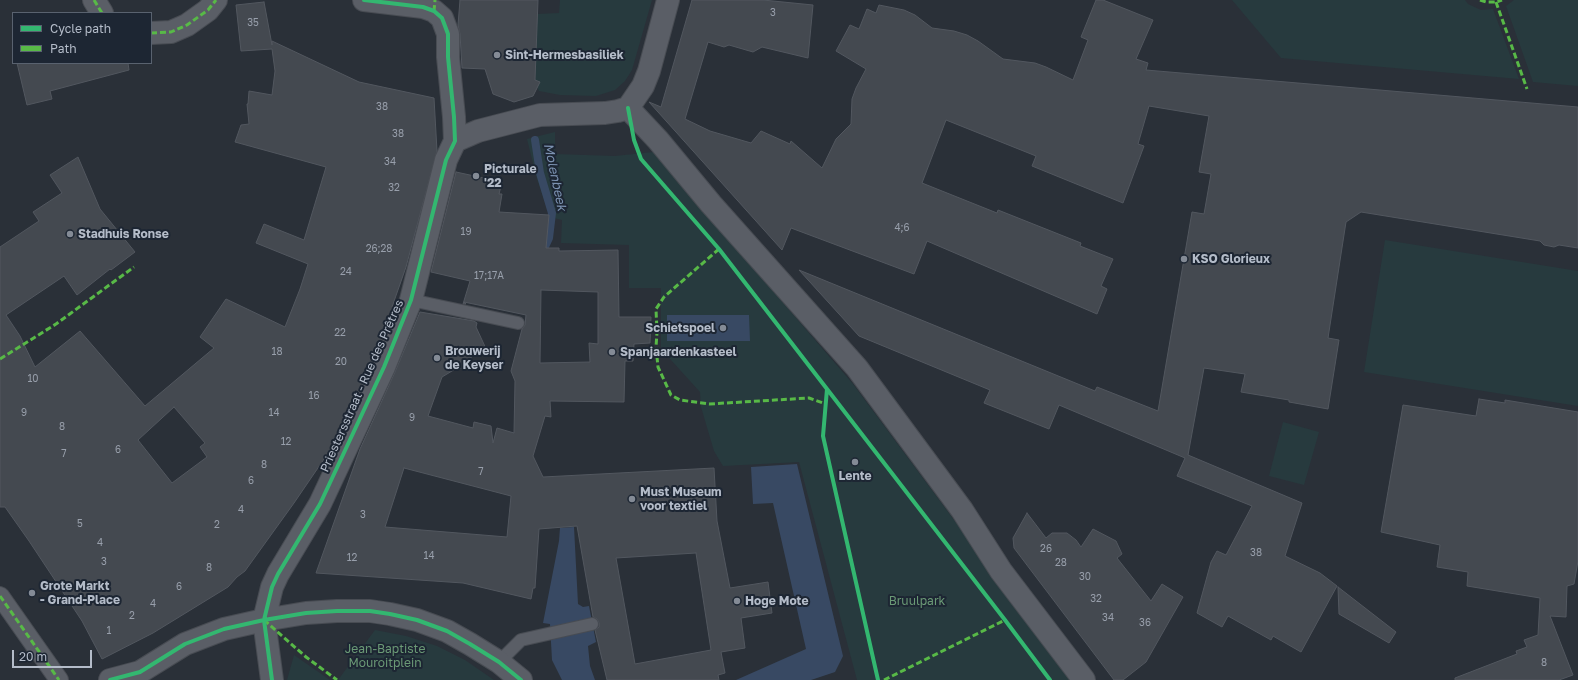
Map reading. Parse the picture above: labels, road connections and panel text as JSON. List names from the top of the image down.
{
  "streets": {
    "street": ["Priestersstraat - Rue des Prêtres"]
  },
  "water": ["Molenbeek"],
  "parks": ["Bruulpark", "Jean-Baptiste Mouroitplein"],
  "places": [
    "Sint-Hermesbasiliek",
    "Picturale '22",
    "Stadhuis Ronse",
    "KSO Glorieux",
    "Schietspoel",
    "Spanjaardenkasteel",
    "Brouwerij de Keyser",
    "Lente",
    "Must Museum voor textiel",
    "Grote Markt - Grand-Place",
    "Hoge Mote"
  ],
  "house_numbers": [
    "3",
    "35",
    "38",
    "38",
    "34",
    "32",
    "4;6",
    "19",
    "26;28",
    "24",
    "17;17A",
    "22",
    "18",
    "20",
    "10",
    "16",
    "9",
    "14",
    "9",
    "8",
    "12",
    "6",
    "7",
    "8",
    "7",
    "6",
    "4",
    "3",
    "5",
    "2",
    "4",
    "26",
    "38",
    "14",
    "12",
    "3",
    "28",
    "8",
    "30",
    "6",
    "32",
    "4",
    "2",
    "34",
    "36",
    "1",
    "8"
  ],
  "legend": ["Cycle path", "Path"],
  "scale_bar": "20 m"
}
